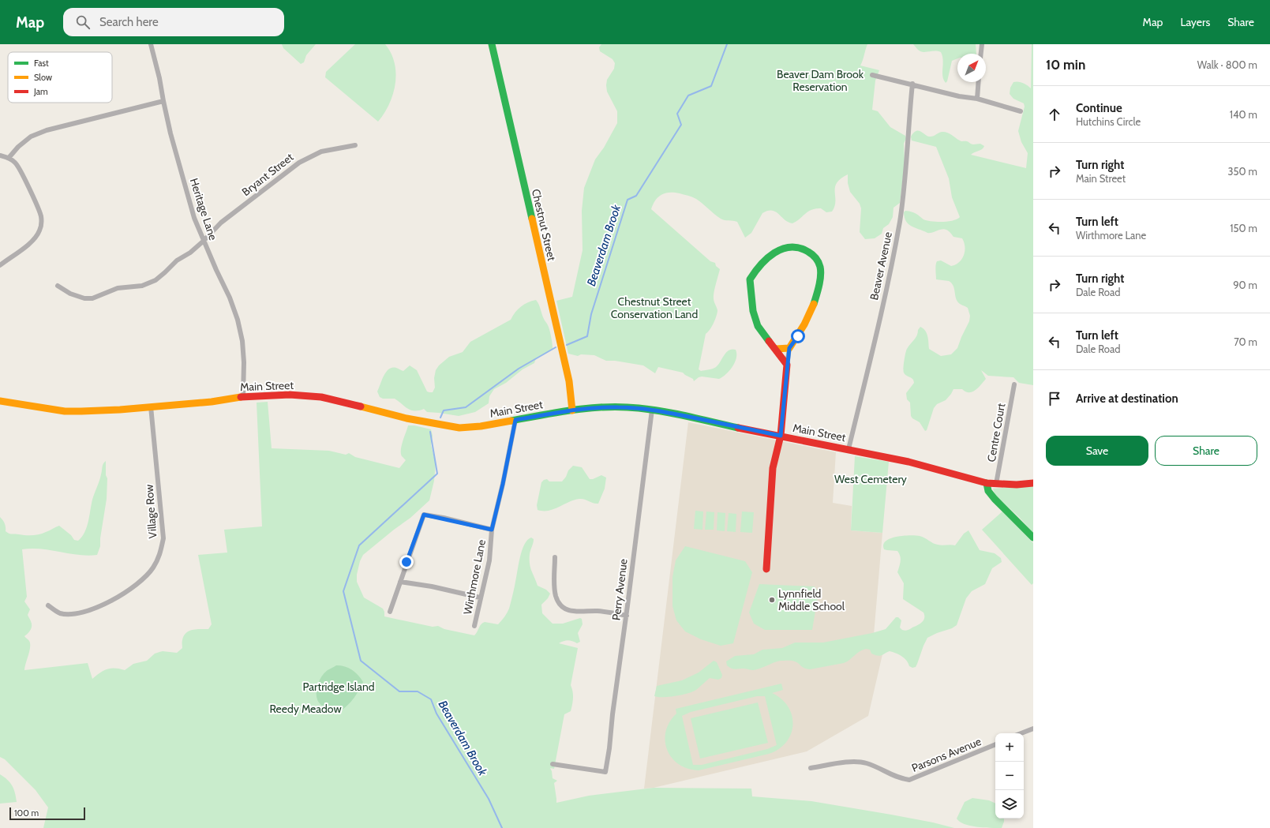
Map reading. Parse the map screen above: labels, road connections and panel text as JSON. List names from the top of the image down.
{
  "streets": {
    "street": [
      "Bryant Street",
      "Heritage Lane",
      "Chestnut Street",
      "Beaver Avenue",
      "Main Street",
      "Centre Court",
      "Village Row",
      "Wirthmore Lane",
      "Perry Avenue",
      "Parsons Avenue"
    ]
  },
  "crossings": [
    ["Bryant Street", "Heritage Lane"],
    ["Heritage Lane", "Main Street"],
    ["Chestnut Street", "Main Street"],
    ["Beaver Avenue", "Main Street"],
    ["Main Street", "Centre Court"],
    ["Main Street", "Village Row"],
    ["Main Street", "Wirthmore Lane"],
    ["Main Street", "Perry Avenue"]
  ],
  "water": ["Beaverdam Brook"],
  "parks": [
    "Beaver Dam Brook Reservation",
    "Chestnut Street Conservation Land",
    "West Cemetery",
    "Partridge Island",
    "Reedy Meadow"
  ],
  "places": ["Lynnfield Middle School"],
  "legend": ["Fast", "Slow", "Jam"],
  "scale_bar": "100 m",
  "north": "top right",
  "page": {
    "header": "Map",
    "search": "Search here",
    "nav": ["Map", "Layers", "Share"],
    "heading": ["10 min", "Walk · 800 m"],
    "list": [
      ["Continue", "Hutchins Circle", "140 m"],
      ["Turn right", "Main Street", "350 m"],
      ["Turn left", "Wirthmore Lane", "150 m"],
      ["Turn right", "Dale Road", "90 m"],
      ["Turn left", "Dale Road", "70 m"],
      "Arrive at destination"
    ],
    "buttons": ["Save", "Share"],
    "map_buttons": ["+", "−"],
    "scale": "100 m"
  }
}
